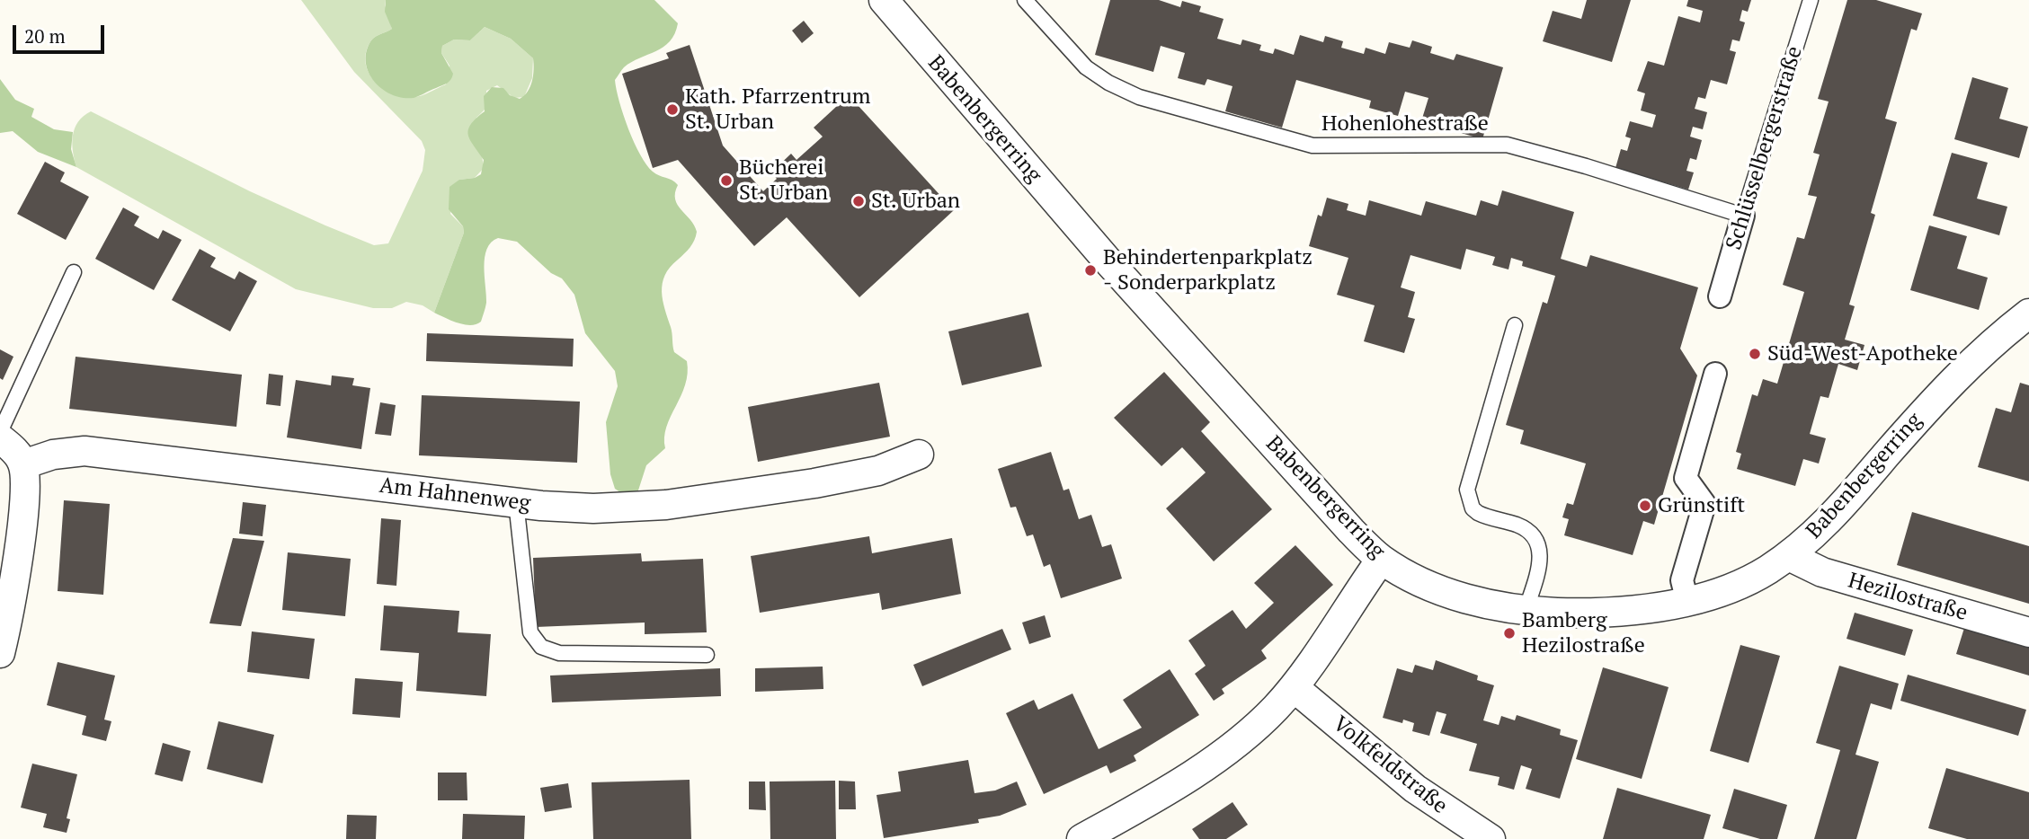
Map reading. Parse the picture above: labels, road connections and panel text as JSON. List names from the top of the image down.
{
  "streets": {
    "street": [
      "Babenbergerring",
      "Schlüsselbergerstraße",
      "Am Hahnenweg",
      "Hezilostraße",
      "Volkfeldstraße"
    ],
    "lane": ["Hohenlohestraße"]
  },
  "crossings": [
    ["Babenbergerring", "Hezilostraße"],
    ["Hohenlohestraße", "Schlüsselbergerstraße"]
  ],
  "places": [
    "Kath. Pfarrzentrum St. Urban",
    "Bücherei St. Urban",
    "St. Urban",
    "Behindertenparkplatz - Sonderparkplatz",
    "Süd-West-Apotheke",
    "Grünstift",
    "Bamberg Hezilostraße"
  ],
  "scale_bar": "20 m"
}
